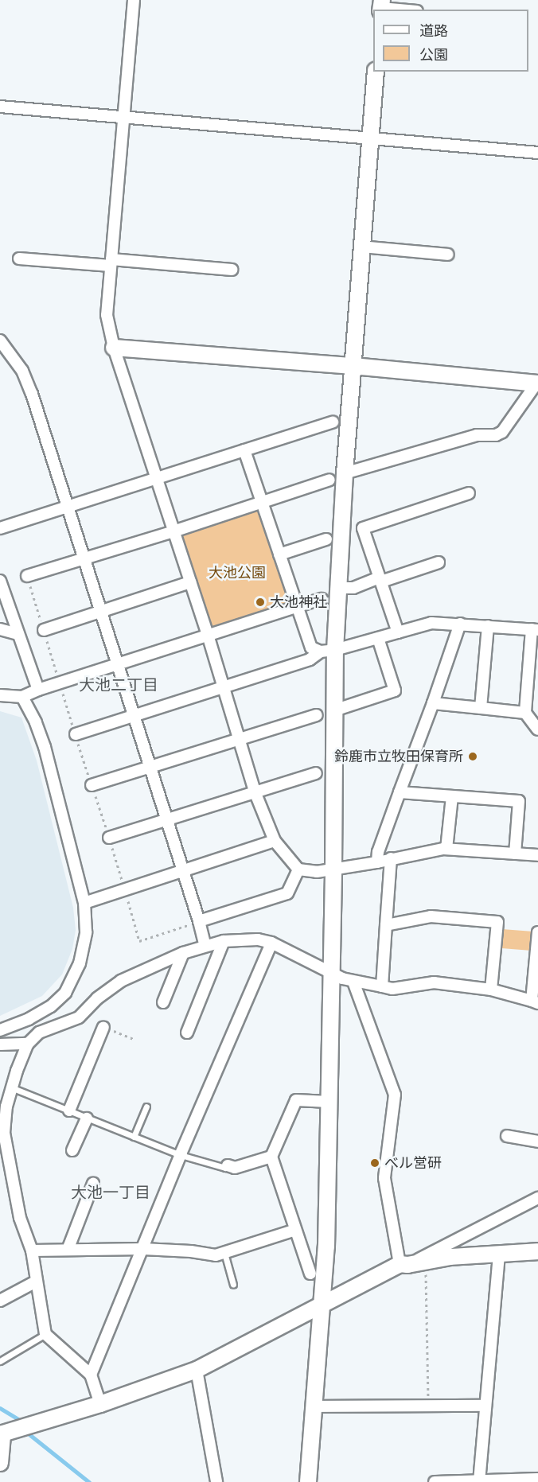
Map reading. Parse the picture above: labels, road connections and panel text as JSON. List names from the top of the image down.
{
  "districts": ["大池二丁目", "大池一丁目"],
  "parks": ["大池公園"],
  "places": ["大池神社", "鈴鹿市立牧田保育所", "べル営研"],
  "legend": ["道路", "公園"]
}
